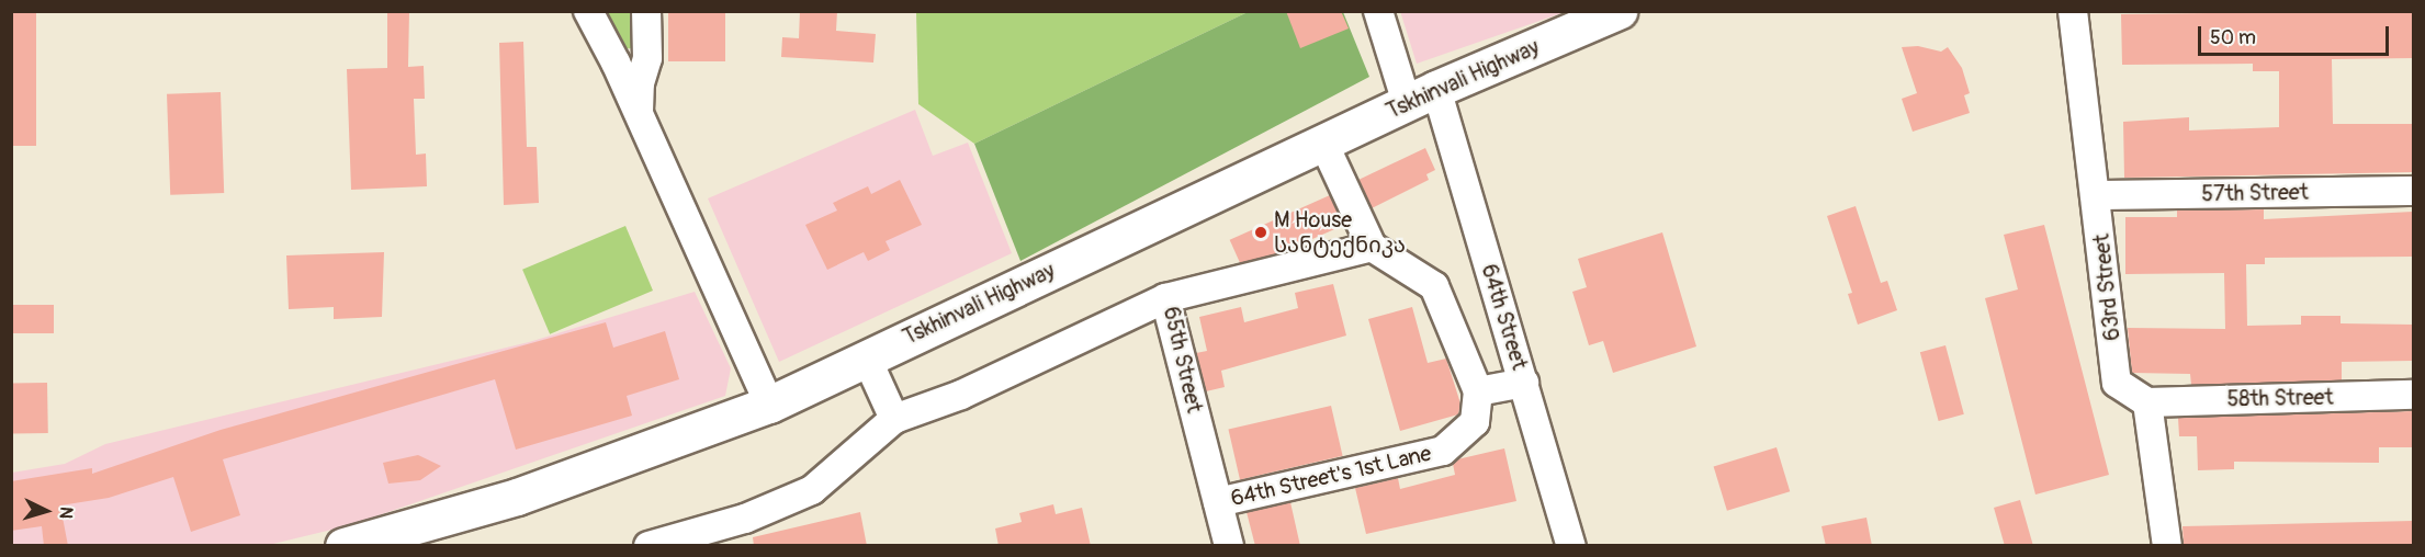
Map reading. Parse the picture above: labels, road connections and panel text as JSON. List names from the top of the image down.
{
  "streets": {
    "main road": ["Tskhinvali Highway"],
    "street": [
      "57th Street",
      "63rd Street",
      "64th Street",
      "65th Street",
      "58th Street",
      "64th Street's 1st Lane"
    ]
  },
  "crossings": [
    ["Tskhinvali Highway", "64th Street"],
    ["57th Street", "63rd Street"],
    ["63rd Street", "58th Street"],
    ["65th Street", "64th Street's 1st Lane"]
  ],
  "places": ["M House სანტექნიკა"],
  "scale_bar": "50 m",
  "north": "right"
}
